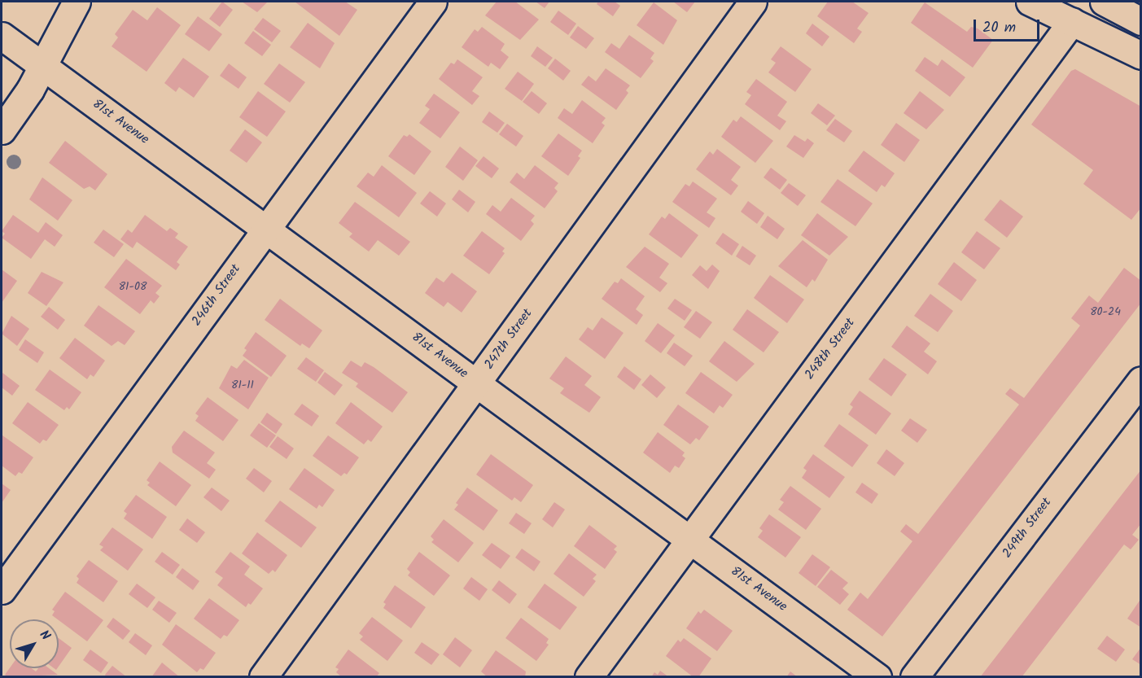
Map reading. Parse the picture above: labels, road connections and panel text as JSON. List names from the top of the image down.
{
  "streets": {
    "street": [
      "81st Avenue",
      "246th Street",
      "247th Street",
      "248th Street",
      "249th Street"
    ]
  },
  "crossings": [
    ["81st Avenue", "246th Street"],
    ["81st Avenue", "247th Street"],
    ["81st Avenue", "248th Street"]
  ],
  "house_numbers": ["81-08", "80-24", "81-11"],
  "scale_bar": "20 m",
  "north": "top right"
}
